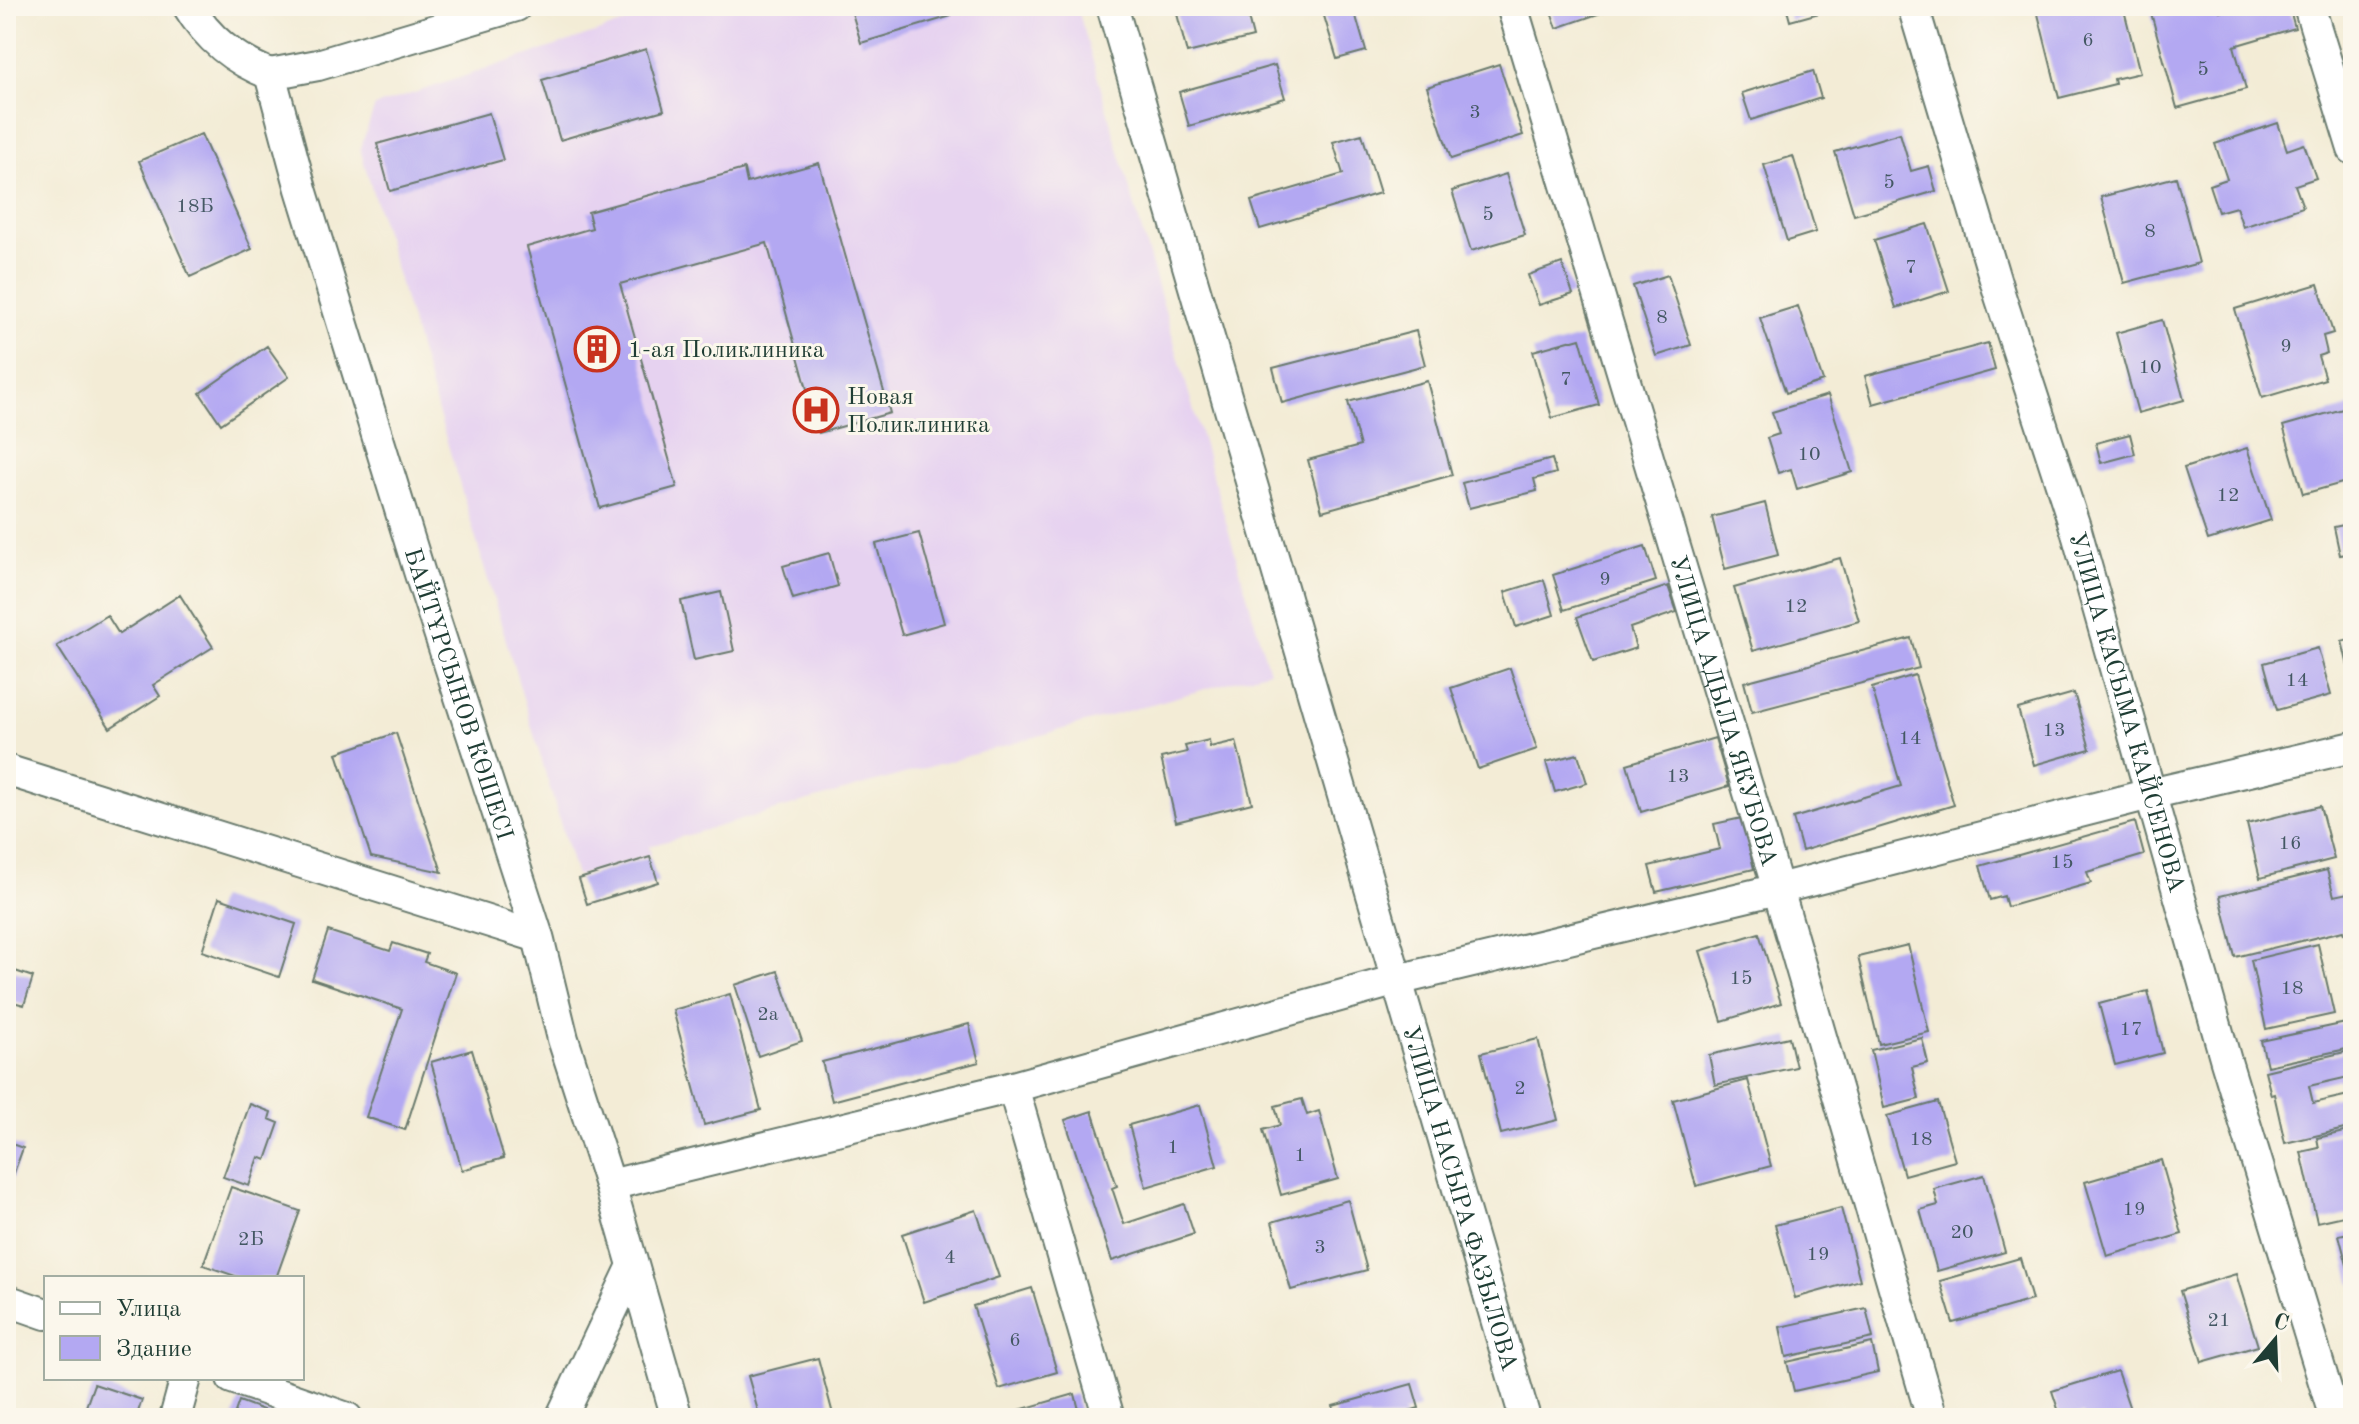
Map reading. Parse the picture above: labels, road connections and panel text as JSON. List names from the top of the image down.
{
  "streets": {
    "street": [
      "БАЙТҰРСЫНОВ КӨШЕСІ",
      "УЛИЦА АДЫЛА ЯКУБОВА",
      "УЛИЦА КАСЫМА КАЙСЕНОВА",
      "УЛИЦА НАСЫРА ФАЗЫЛОВА"
    ]
  },
  "places": {
    "building": ["1-ая Поликлиника"],
    "hospital": ["Новая Поликлиника"]
  },
  "house_numbers": [
    "6",
    "5",
    "3",
    "5",
    "18Б",
    "5",
    "8",
    "7",
    "8",
    "9",
    "10",
    "7",
    "10",
    "12",
    "9",
    "12",
    "14",
    "13",
    "14",
    "13",
    "16",
    "15",
    "15",
    "18",
    "2а",
    "17",
    "2",
    "18",
    "1",
    "1",
    "19",
    "20",
    "2Б",
    "3",
    "19",
    "4",
    "21",
    "6"
  ],
  "legend": ["Улица", "Здание"],
  "north": "top"
}
